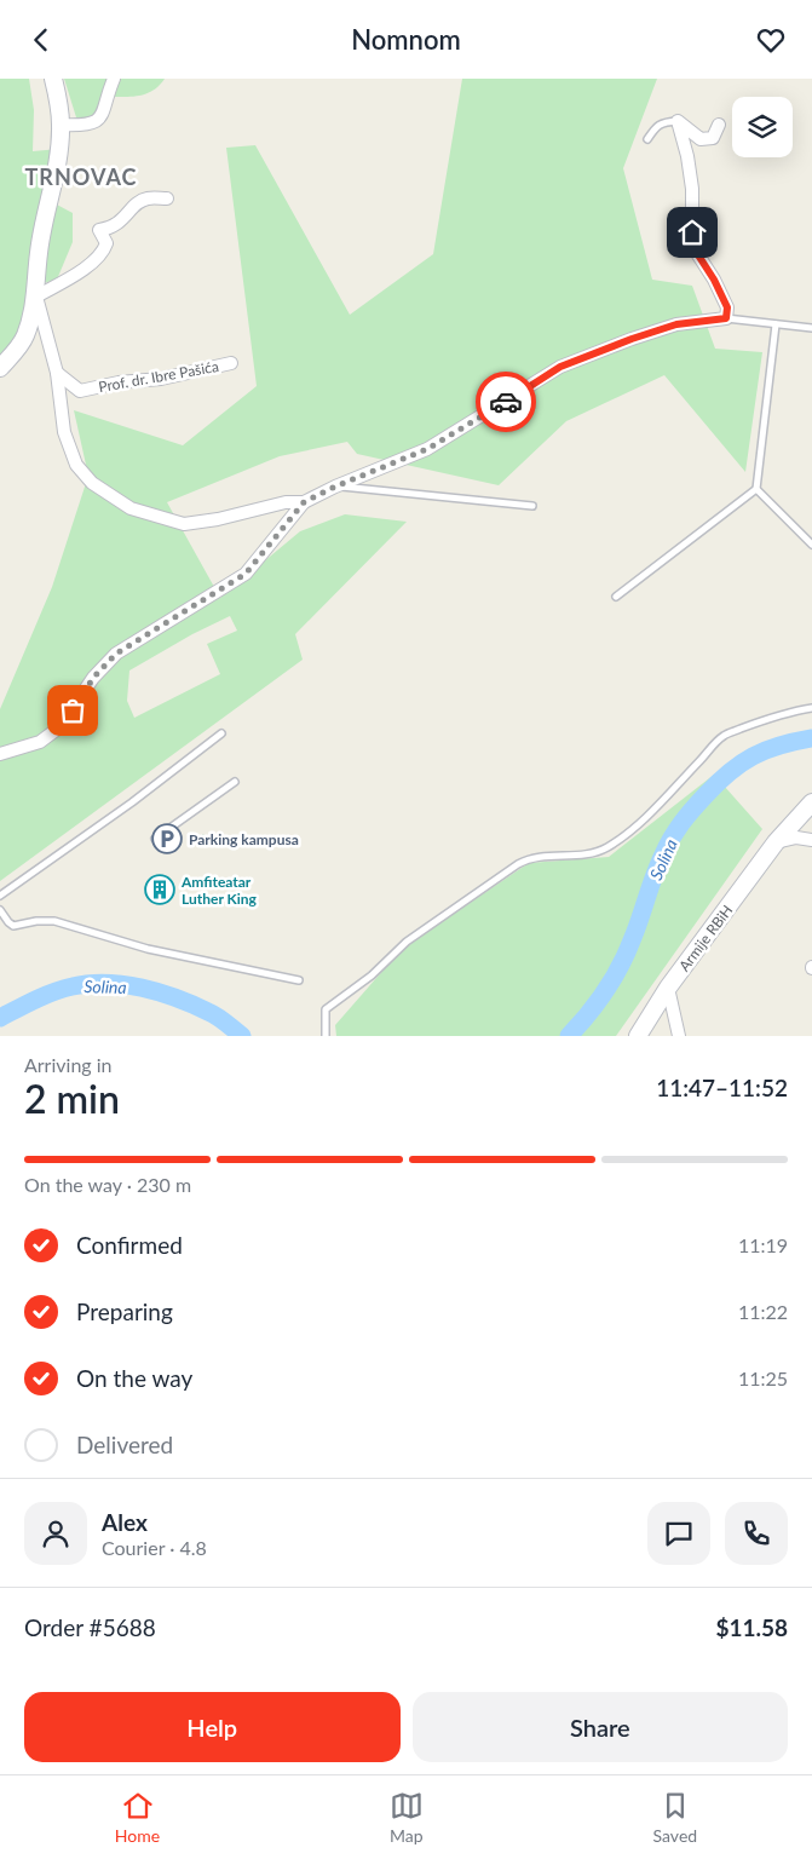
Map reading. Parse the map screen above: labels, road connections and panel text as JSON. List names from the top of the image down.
{
  "streets": {
    "street": ["Prof. dr. Ibre Pašića", "Armije RBiH"]
  },
  "districts": ["TRNOVAC"],
  "water": ["Solina"],
  "places": {
    "parking": ["Parking kampusa"],
    "building": ["Amfiteatar Luther King"]
  },
  "page": {
    "header": "Nomnom",
    "heading": ["2 min", "Arriving in", "11:47–11:52"],
    "panel": [
      "Alex",
      "Courier · 4.8",
      "Order #5688",
      "$11.58"
    ],
    "bar": "On the way · 230 m",
    "list": [
      ["Confirmed", "11:19"],
      ["Preparing", "11:22"],
      ["On the way", "11:25"],
      "Delivered"
    ],
    "buttons": ["Help", "Share"],
    "tabs": ["Home", "Map", "Saved"]
  }
}
